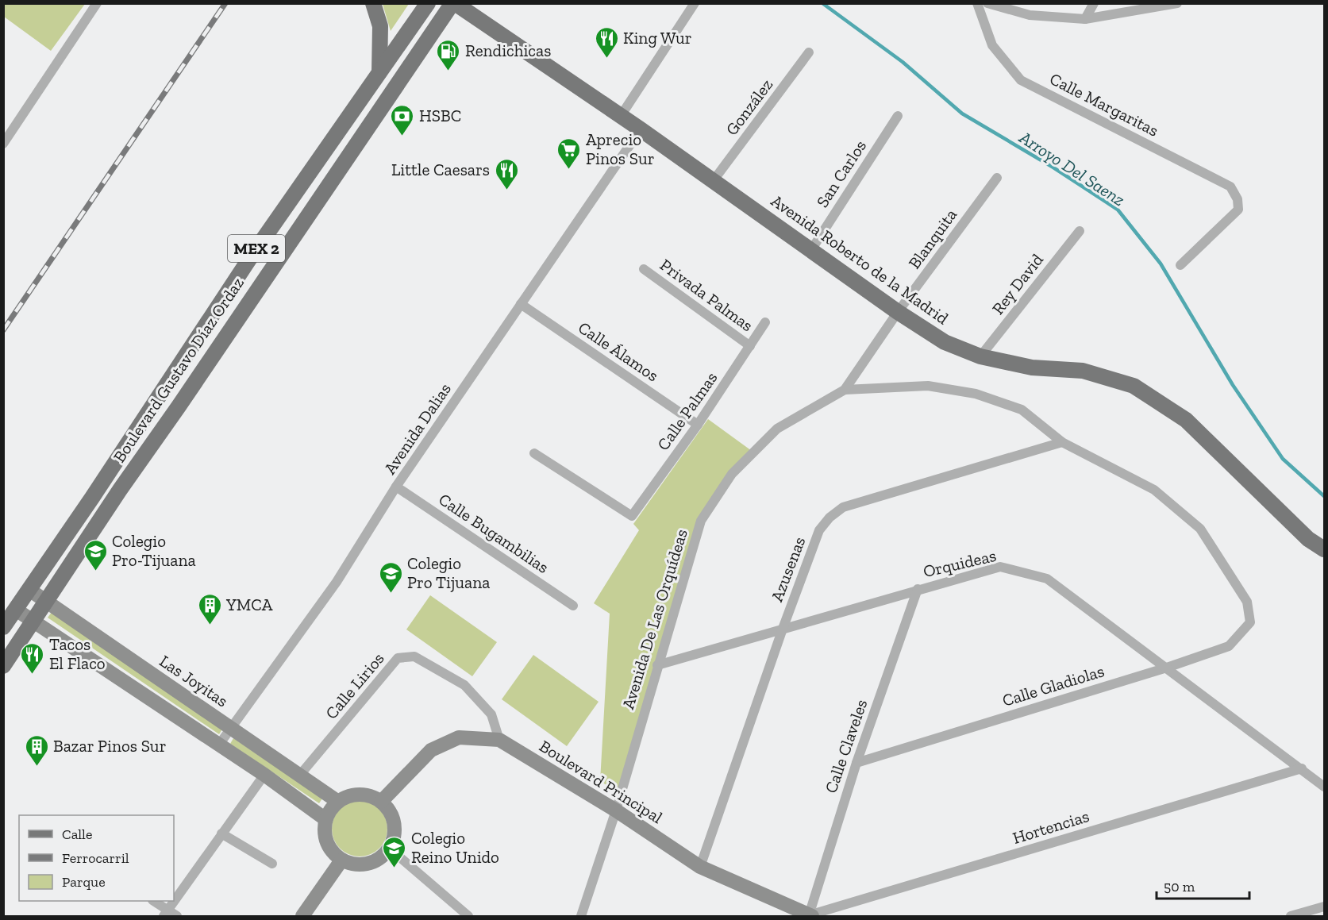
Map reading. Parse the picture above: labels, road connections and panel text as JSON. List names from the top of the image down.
{
  "streets": {
    "main road": [
      "MEX 2",
      "Avenida Roberto de la Madrid",
      "Boulevard Gustavo Díaz Ordaz",
      "Las Joyitas",
      "Boulevard Principal"
    ],
    "street": [
      "Calle Margaritas",
      "González",
      "San Carlos",
      "Blanquita",
      "Rey David",
      "Privada Palmas",
      "Calle Álamos",
      "Calle Palmas",
      "Avenida Dalias",
      "Calle Bugambilias",
      "Orquideas",
      "Azusenas",
      "Avenida De Las Orquídeas",
      "Calle Lirios",
      "Calle Gladiolas",
      "Calle Claveles",
      "Hortencias"
    ]
  },
  "crossings": [
    ["González", "Avenida Roberto de la Madrid"],
    ["San Carlos", "Avenida Roberto de la Madrid"],
    ["Blanquita", "Avenida Roberto de la Madrid"],
    ["Blanquita", "Avenida De Las Orquídeas"],
    ["Avenida Roberto de la Madrid", "Rey David"],
    ["Avenida Roberto de la Madrid", "Boulevard Gustavo Díaz Ordaz"],
    ["Avenida Roberto de la Madrid", "Avenida Dalias"],
    ["Privada Palmas", "Calle Palmas"],
    ["Calle Álamos", "Calle Palmas"],
    ["Calle Álamos", "Avenida Dalias"],
    ["Boulevard Gustavo Díaz Ordaz", "Las Joyitas"],
    ["Avenida Dalias", "Calle Bugambilias"],
    ["Avenida Dalias", "Las Joyitas"],
    ["Orquideas", "Azusenas"],
    ["Orquideas", "Avenida De Las Orquídeas"],
    ["Orquideas", "Calle Gladiolas"],
    ["Orquideas", "Calle Claveles"],
    ["Orquideas", "Hortencias"],
    ["Azusenas", "Calle Gladiolas"],
    ["Azusenas", "Boulevard Principal"],
    ["Avenida De Las Orquídeas", "Boulevard Principal"],
    ["Las Joyitas", "Calle Lirios"],
    ["Las Joyitas", "Boulevard Principal"],
    ["Calle Lirios", "Boulevard Principal"],
    ["Calle Gladiolas", "Calle Claveles"],
    ["Calle Claveles", "Boulevard Principal"],
    ["Calle Claveles", "Hortencias"],
    ["Boulevard Principal", "Hortencias"]
  ],
  "water": ["Arroyo Del Saenz"],
  "places": {
    "restaurant": ["King Wur", "Little Caesars", "Tacos El Flaco"],
    "fuel station": ["Rendichicas"],
    "bank": ["HSBC"],
    "supermarket": ["Aprecio Pinos Sur"],
    "school or university": ["Colegio Pro-Tijuana", "Colegio Pro Tijuana", "Colegio Reino Unido"],
    "building": ["YMCA", "Bazar Pinos Sur"]
  },
  "legend": ["Calle", "Ferrocarril", "Parque"],
  "scale_bar": "50 m"
}
